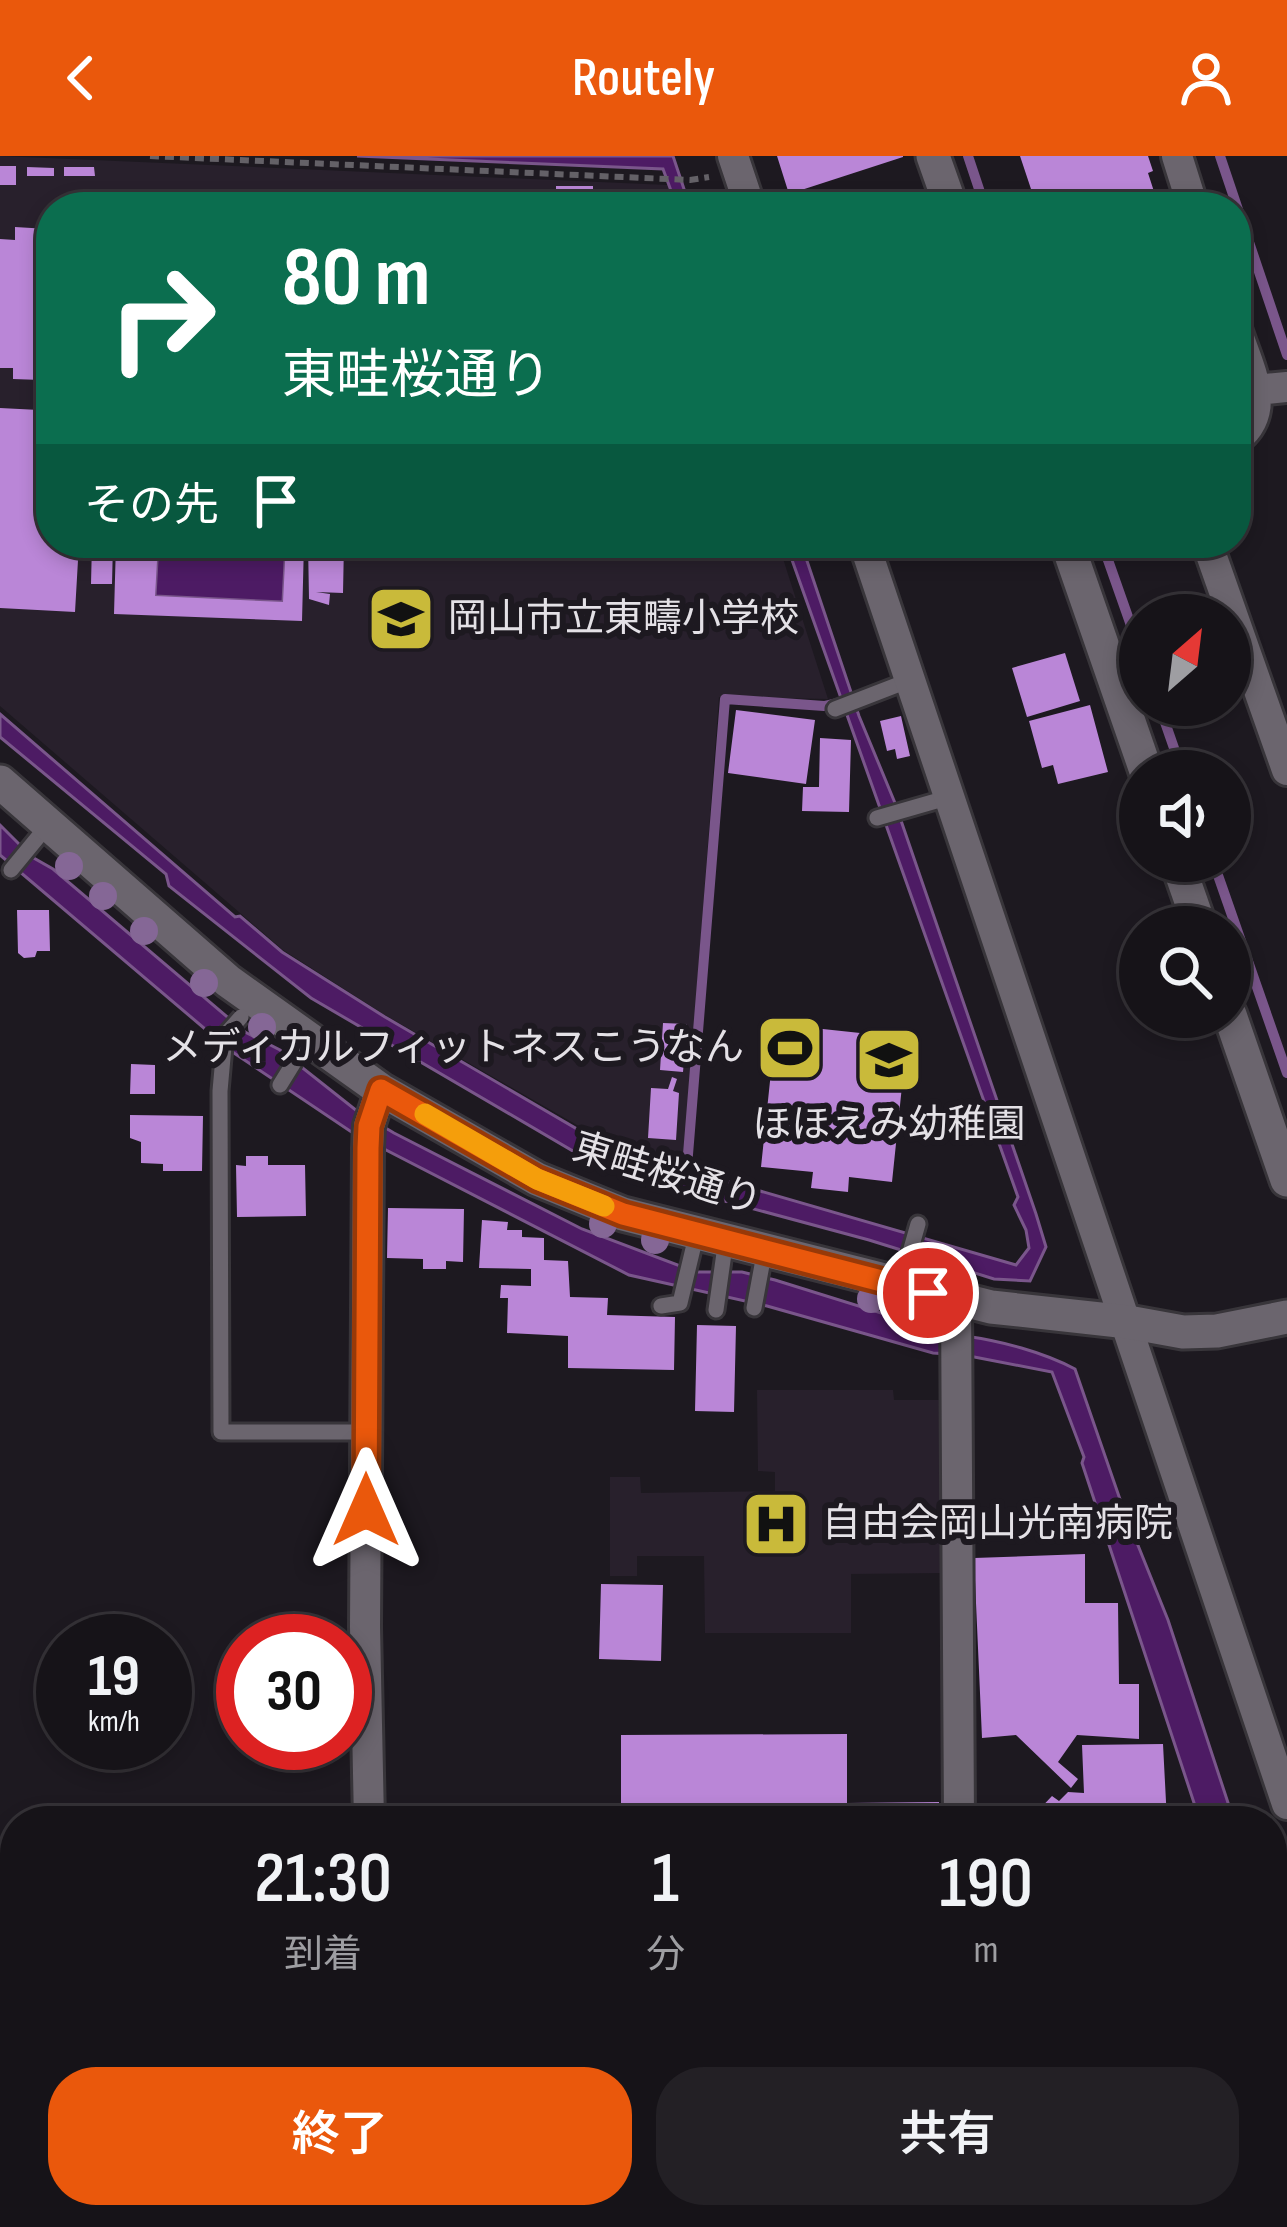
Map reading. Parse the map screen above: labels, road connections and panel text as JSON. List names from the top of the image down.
{
  "streets": {
    "street": ["東畦桜通り"]
  },
  "places": {
    "school or university": ["岡山市立東疇小学校", "ほほえみ幼稚園"],
    "sports": ["メディカルフィットネスこうなん"],
    "hospital": ["自由会岡山光南病院"]
  },
  "north": "top right",
  "page": {
    "header": "Routely",
    "turn": ["80 m", "東畦桜通り"],
    "then": "その先",
    "speed": "19 km/h",
    "limit": "30",
    "eta": [
      "21:30",
      "到着",
      "1",
      "分",
      "190",
      "m"
    ],
    "buttons": ["終了", "共有"]
  }
}
